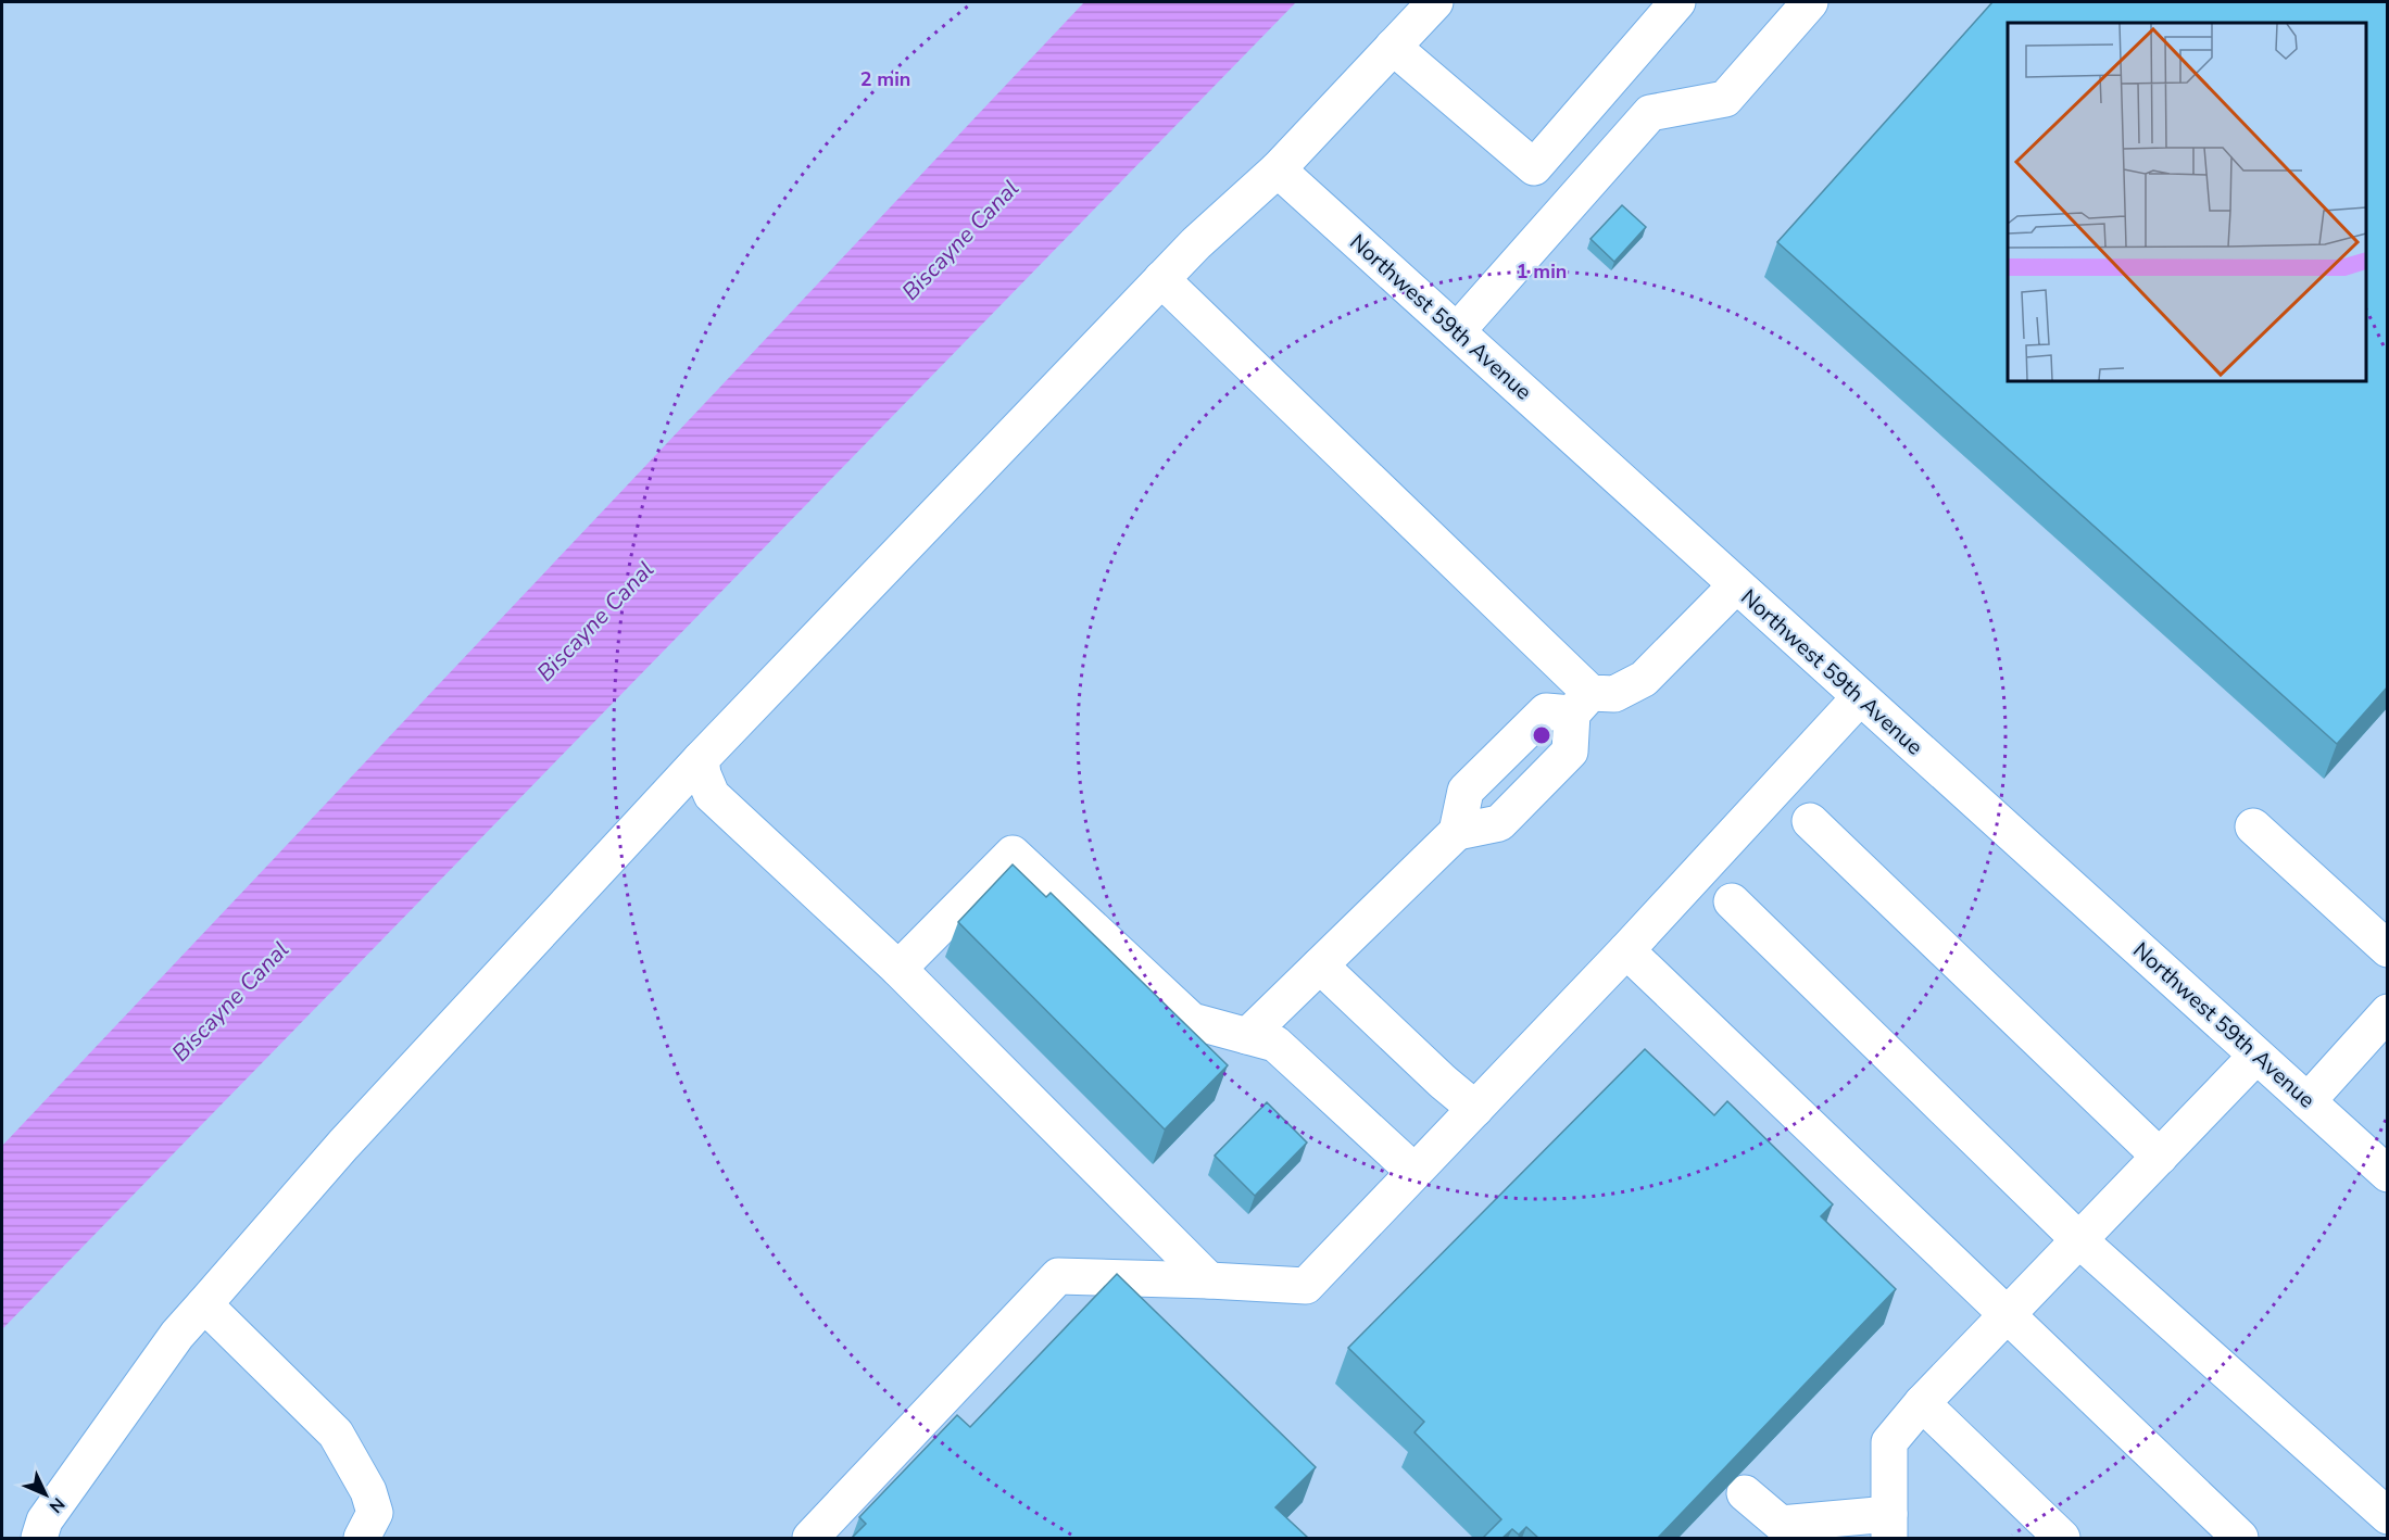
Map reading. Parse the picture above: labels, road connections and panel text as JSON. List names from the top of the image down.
{
  "streets": {
    "street": ["Northwest 59th Avenue"]
  },
  "water": ["Biscayne Canal"],
  "north": "bottom right",
  "rings": ["2 min", "1 min"]
}
